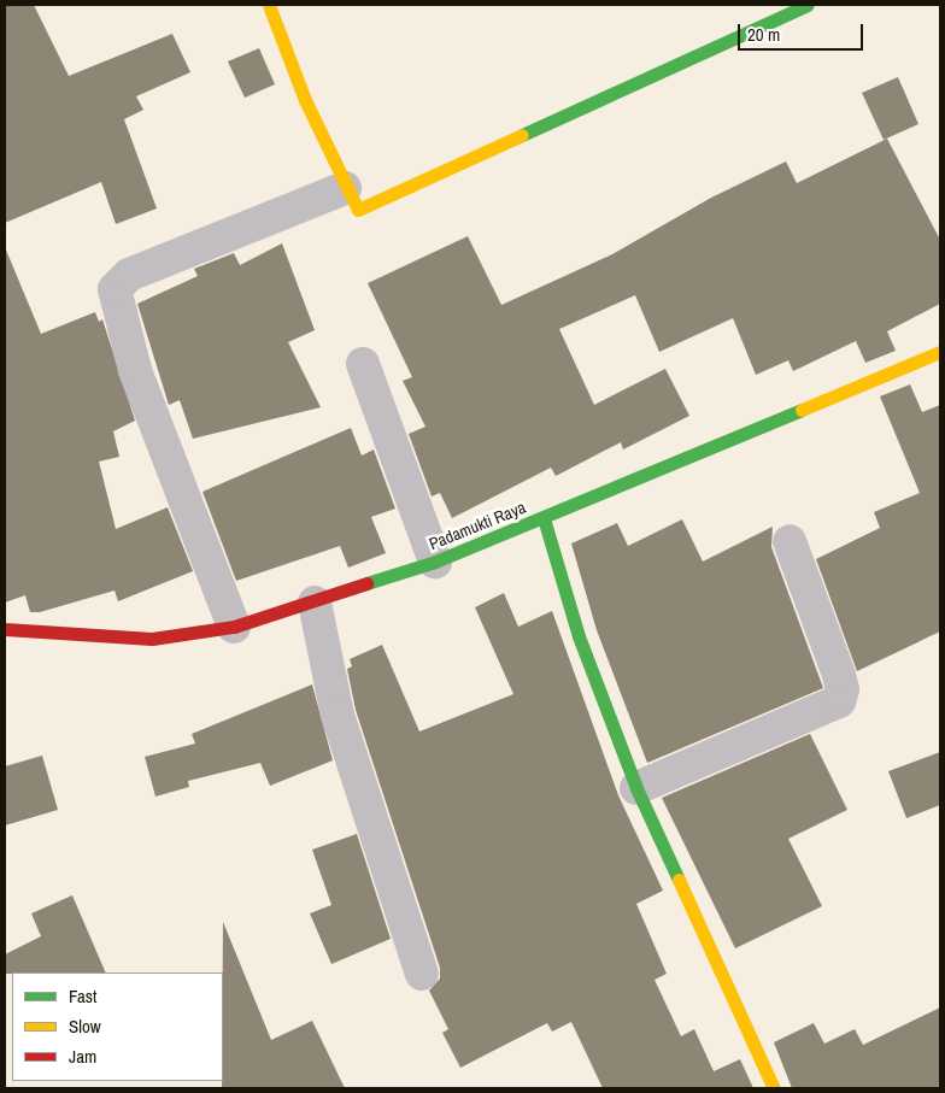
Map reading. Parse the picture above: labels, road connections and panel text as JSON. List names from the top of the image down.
{
  "streets": {
    "street": ["Padamukti Raya"]
  },
  "legend": ["Fast", "Slow", "Jam"],
  "scale_bar": "20 m"
}
